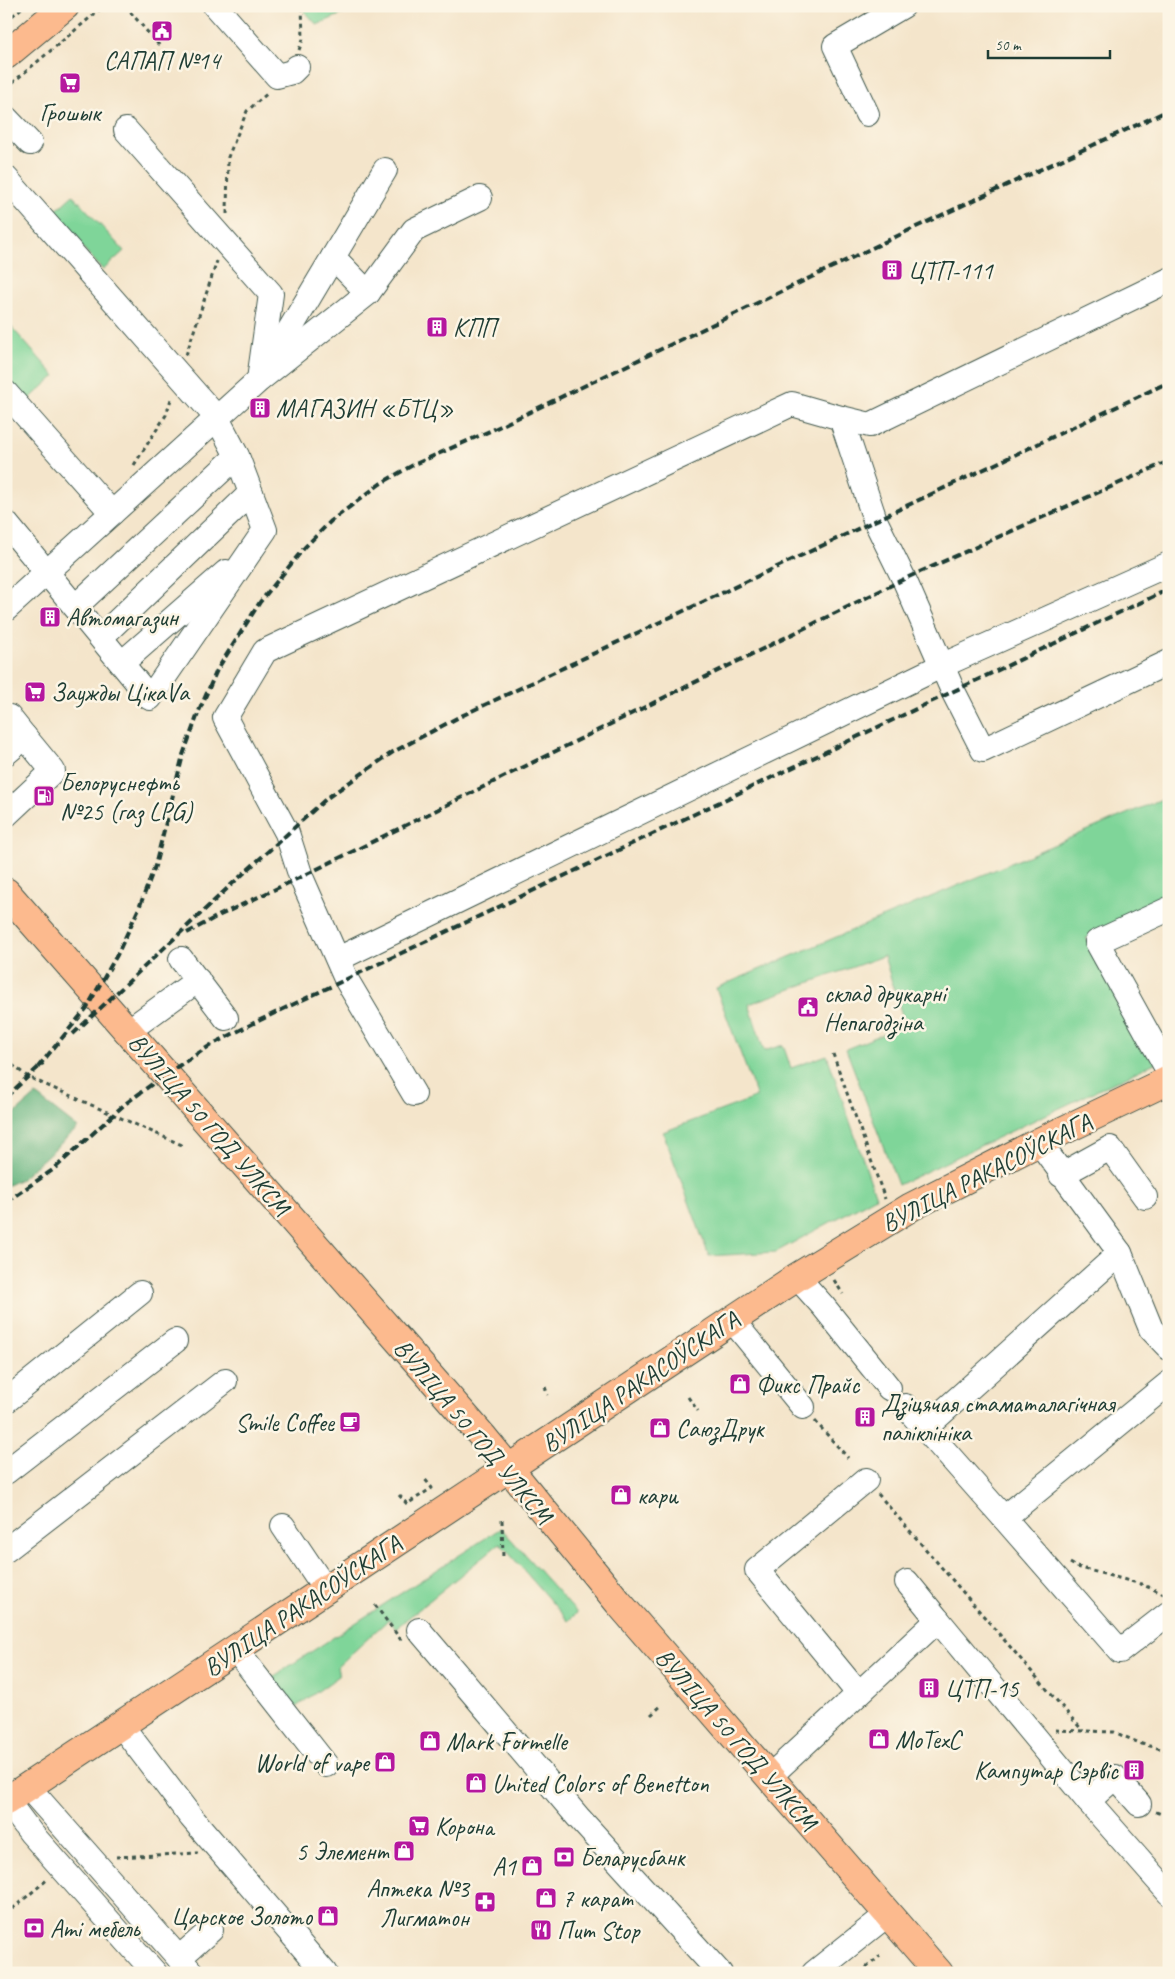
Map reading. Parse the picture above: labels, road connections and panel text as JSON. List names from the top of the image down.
{
  "streets": {
    "main road": ["ВУЛІЦА 50 ГОД УЛКСМ", "ВУЛІЦА РАКАСОЎСКАГА"]
  },
  "crossings": [
    ["ВУЛІЦА 50 ГОД УЛКСМ", "ВУЛІЦА РАКАСОЎСКАГА"]
  ],
  "places": {
    "public building": ["САПАП №14", "склад друкарні Непагодзіна"],
    "supermarket": ["Грошык", "Заужды ЦікаVа", "Корона"],
    "building": [
      "ЦТП-111",
      "КПП",
      "МАГАЗИН «БТЦ»",
      "Автомагазин",
      "Дзіцячая стаматалагічная паліклініка",
      "ЦТП-15",
      "Кампутар Сэрвіс"
    ],
    "fuel station": ["Белоруснефть №25 (газ LPG)"],
    "shop": [
      "Фикс Прайс",
      "СаюзДрук",
      "кари",
      "MoTexC",
      "Mark Formelle",
      "World of vape",
      "United Colors of Benetton",
      "5 Элемент",
      "A1",
      "7 карат",
      "Царское Золото"
    ],
    "cafe": ["Smile Coffee"],
    "bank": ["Беларусбанк", "Ami мебель"],
    "pharmacy": ["Аптека №3 Лигматон"],
    "restaurant": ["Пит Stop"]
  },
  "scale_bar": "50 m"
}
